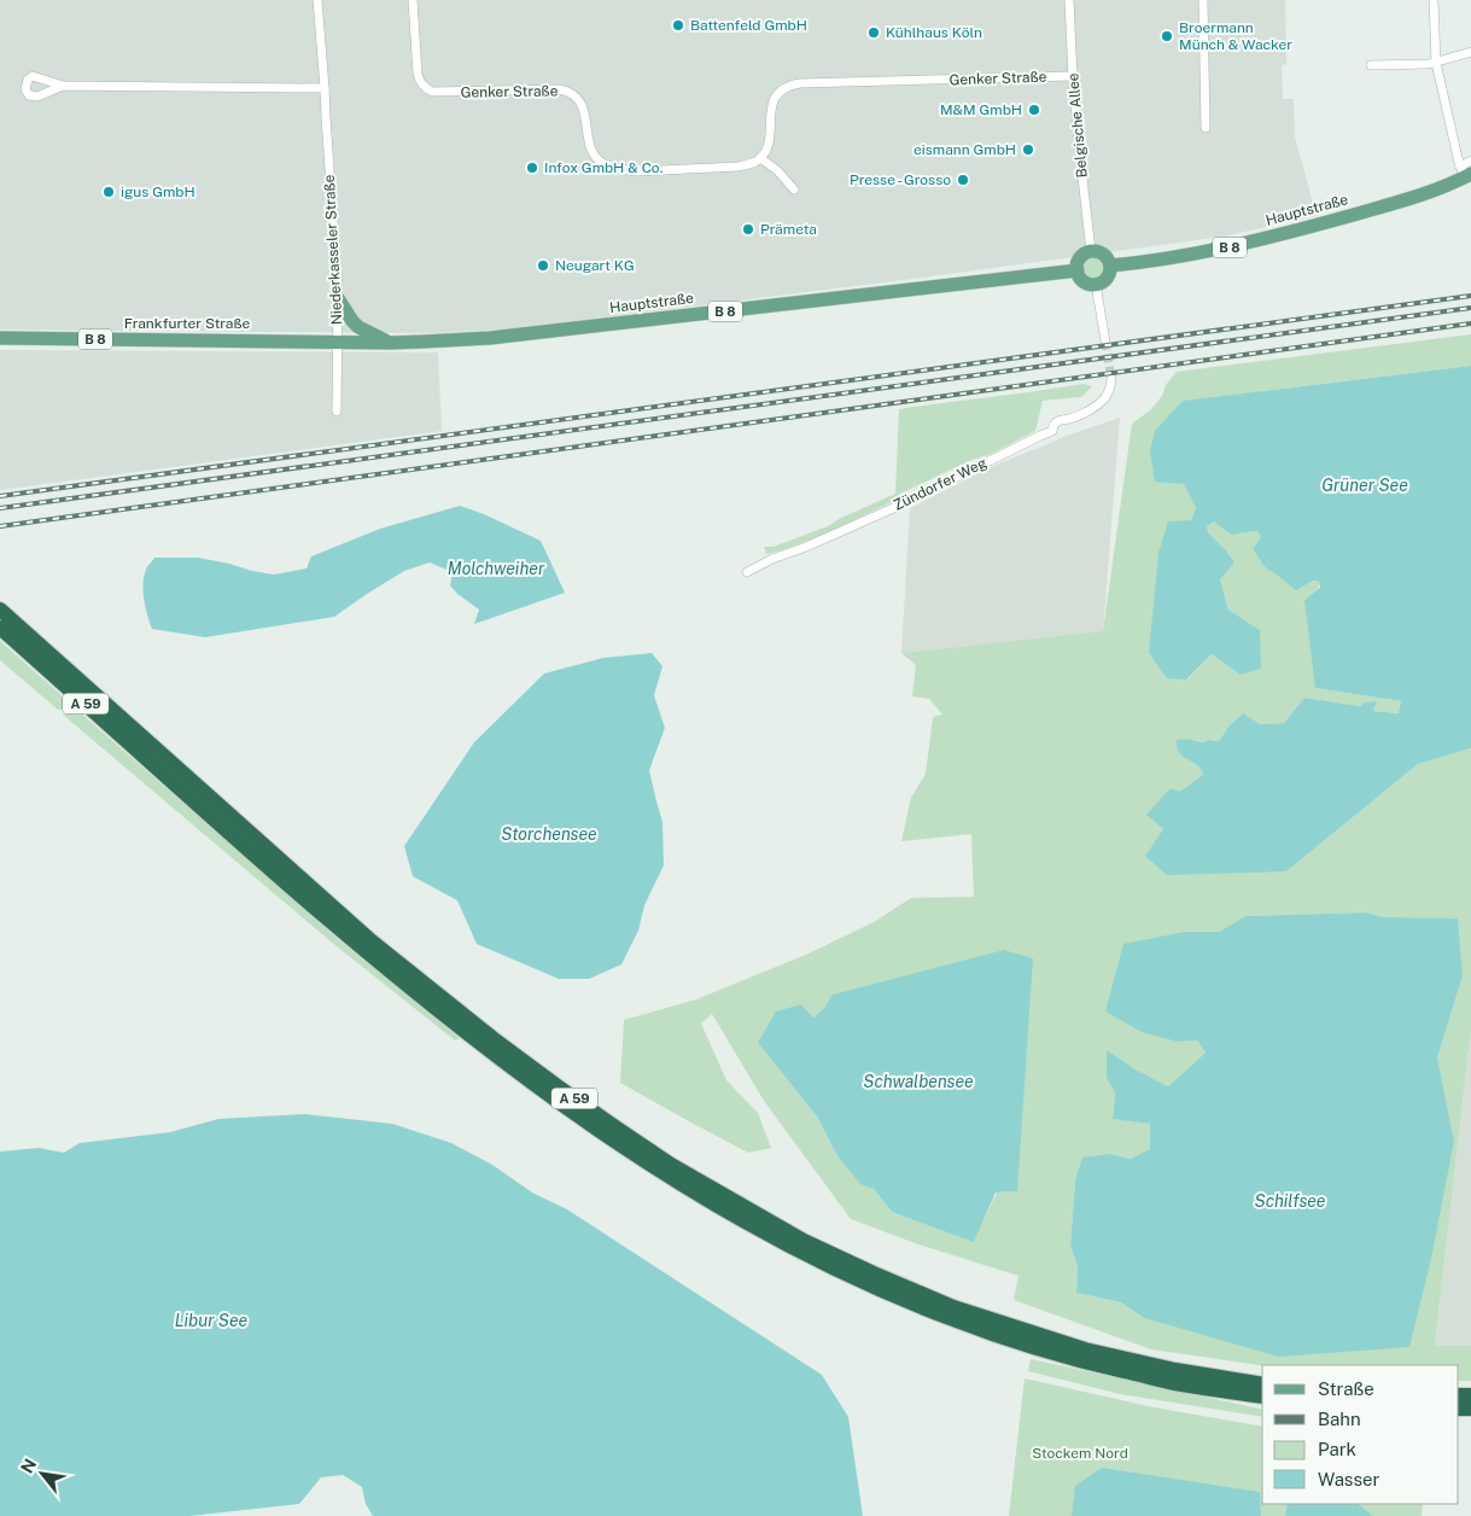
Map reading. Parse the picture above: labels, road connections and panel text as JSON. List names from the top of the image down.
{
  "streets": {
    "highway": ["A 59"],
    "main road": ["Hauptstraße", "B 8", "Frankfurter Straße"],
    "street": [
      "Genker Straße",
      "Belgische Allee",
      "Niederkasseler Straße",
      "Zündorfer Weg"
    ]
  },
  "crossings": [
    ["Genker Straße", "Belgische Allee"],
    ["Belgische Allee", "Hauptstraße"],
    ["Hauptstraße", "Niederkasseler Straße"],
    ["Hauptstraße", "Frankfurter Straße"],
    ["Niederkasseler Straße", "Frankfurter Straße"]
  ],
  "water": [
    "Grüner See",
    "Molchweiher",
    "Storchensee",
    "Schwalbensee",
    "Schilfsee",
    "Libur See"
  ],
  "parks": ["Stockem Nord"],
  "places": [
    "Battenfeld GmbH",
    "Kühlhaus Köln",
    "Broermann Münch & Wacker",
    "M&M GmbH",
    "eismann GmbH",
    "Infox GmbH & Co.",
    "Presse - Grosso",
    "igus GmbH",
    "Prämeta",
    "Neugart KG"
  ],
  "legend": [
    "Straße",
    "Bahn",
    "Park",
    "Wasser"
  ],
  "north": "top left"
}
